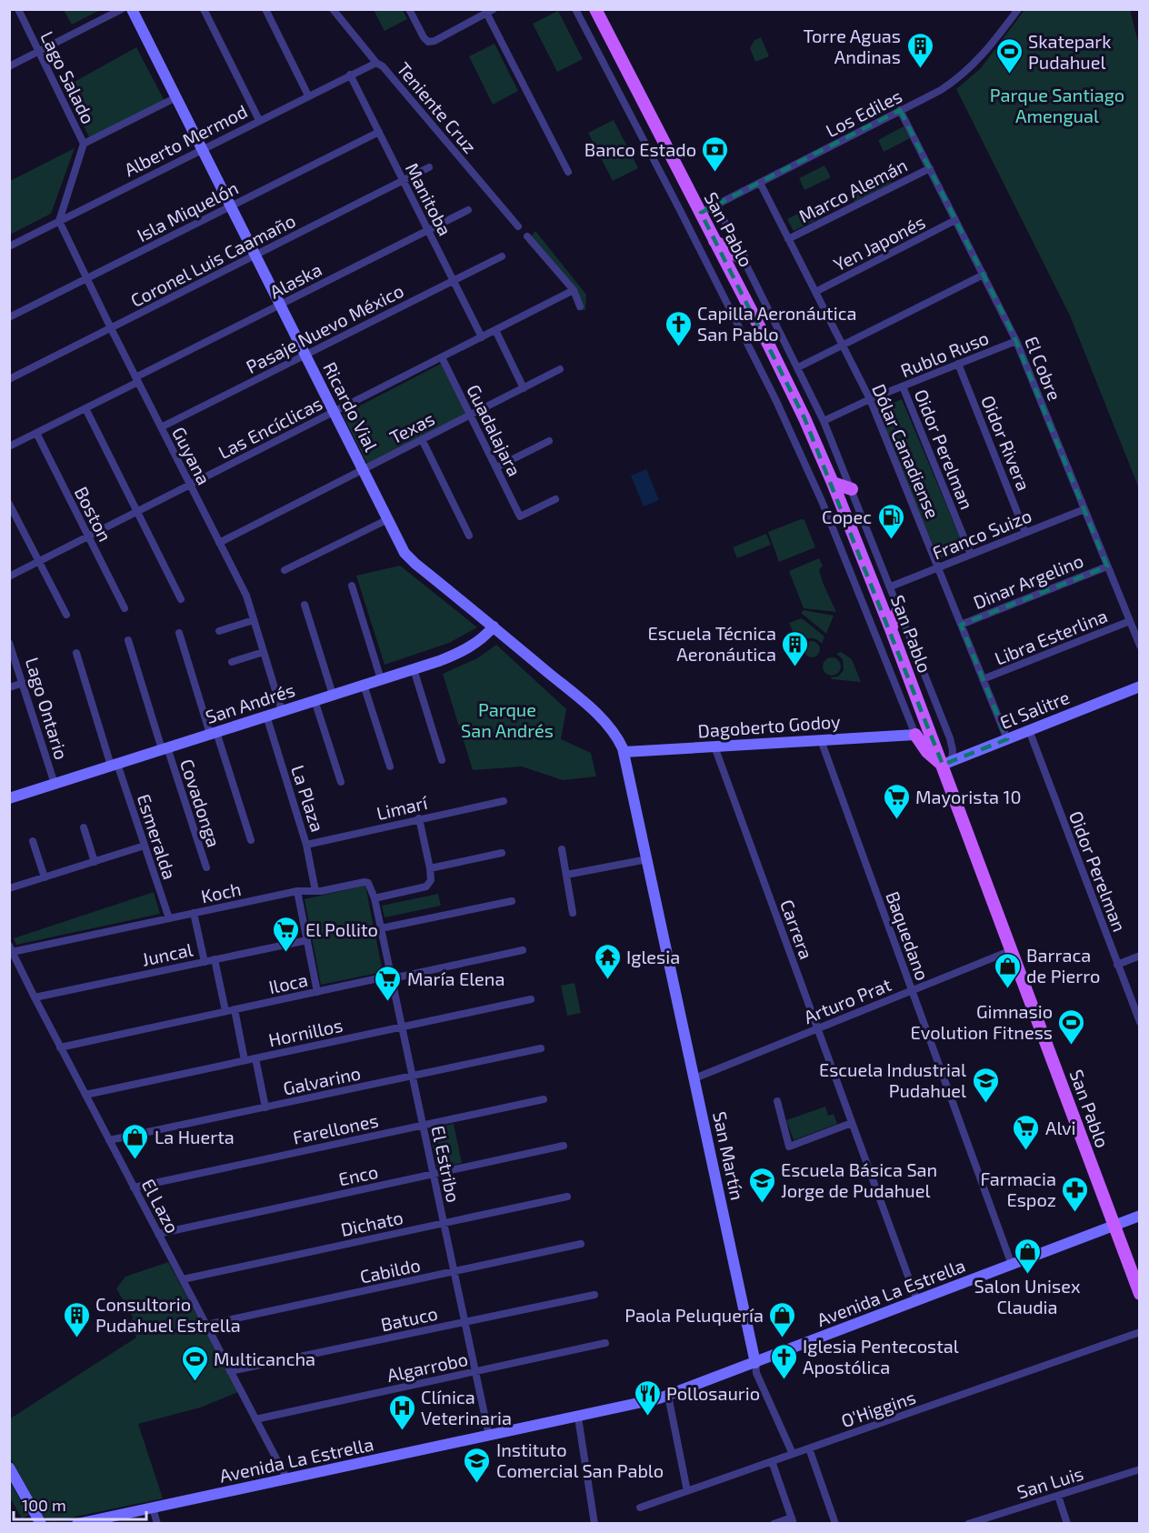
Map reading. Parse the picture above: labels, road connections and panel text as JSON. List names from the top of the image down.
{
  "streets": {
    "main road": ["San Pablo"],
    "street": [
      "Lago Salado",
      "Teniente Cruz",
      "Los Ediles",
      "Alberto Mermod",
      "Marco Alemán",
      "Manitoba",
      "Isla Miquelón",
      "Yen Japonés",
      "Coronel Luis Caamaño",
      "Alaska",
      "Pasaje Nuevo México",
      "Rublo Ruso",
      "El Cobre",
      "Ricardo Vial",
      "Las Encíclicas",
      "Texas",
      "Guadalajara",
      "Oidor Rivera",
      "Oidor Perelman",
      "Dólar Canadiense",
      "Guyana",
      "Boston",
      "Franco Suizo",
      "Dinar Argelino",
      "Libra Esterlina",
      "San Andrés",
      "Lago Ontario",
      "El Salitre",
      "Dagoberto Godoy",
      "La Plaza",
      "Covadonga",
      "Limarí",
      "Esmeralda",
      "Koch",
      "Carrera",
      "Baquedano",
      "Juncal",
      "Iloca",
      "Arturo Prat",
      "Hornillos",
      "Galvarino",
      "Farellones",
      "San Martín",
      "El Estribo",
      "Enco",
      "El Lazo",
      "Dichato",
      "Cabildo",
      "Avenida La Estrella",
      "Batuco",
      "Algarrobo",
      "O'Higgins",
      "San Luis"
    ]
  },
  "crossings": [
    ["Lago Salado", "Alberto Mermod"],
    ["Lago Salado", "Guyana"],
    ["Teniente Cruz", "Alberto Mermod"],
    ["Los Ediles", "San Pablo"],
    ["Los Ediles", "El Cobre"],
    ["Los Ediles", "Dólar Canadiense"],
    ["Alberto Mermod", "Manitoba"],
    ["Alberto Mermod", "Ricardo Vial"],
    ["Alberto Mermod", "Guyana"],
    ["Marco Alemán", "El Cobre"],
    ["Marco Alemán", "Dólar Canadiense"],
    ["Manitoba", "Isla Miquelón"],
    ["Manitoba", "Coronel Luis Caamaño"],
    ["Manitoba", "Alaska"],
    ["Manitoba", "Pasaje Nuevo México"],
    ["Manitoba", "Las Encíclicas"],
    ["Isla Miquelón", "Ricardo Vial"],
    ["Isla Miquelón", "Guyana"],
    ["San Pablo", "Rublo Ruso"],
    ["San Pablo", "Franco Suizo"],
    ["San Pablo", "El Salitre"],
    ["San Pablo", "Dagoberto Godoy"],
    ["San Pablo", "Arturo Prat"],
    ["San Pablo", "Avenida La Estrella"],
    ["Yen Japonés", "El Cobre"],
    ["Yen Japonés", "Dólar Canadiense"],
    ["Coronel Luis Caamaño", "Ricardo Vial"],
    ["Coronel Luis Caamaño", "Guyana"],
    ["Alaska", "Ricardo Vial"],
    ["Alaska", "Guyana"],
    ["Alaska", "Boston"],
    ["Pasaje Nuevo México", "Ricardo Vial"],
    ["Pasaje Nuevo México", "Guyana"],
    ["Rublo Ruso", "El Cobre"],
    ["Rublo Ruso", "Oidor Rivera"],
    ["Rublo Ruso", "Oidor Perelman"],
    ["Rublo Ruso", "Dólar Canadiense"],
    ["El Cobre", "Franco Suizo"],
    ["El Cobre", "Dinar Argelino"],
    ["El Cobre", "Libra Esterlina"],
    ["Ricardo Vial", "Las Encíclicas"],
    ["Ricardo Vial", "Texas"],
    ["Ricardo Vial", "San Andrés"],
    ["Ricardo Vial", "Dagoberto Godoy"],
    ["Ricardo Vial", "San Martín"],
    ["Las Encíclicas", "Guadalajara"],
    ["Las Encíclicas", "Guyana"],
    ["Las Encíclicas", "Boston"],
    ["Texas", "Guadalajara"],
    ["Texas", "Guyana"],
    ["Oidor Rivera", "Franco Suizo"],
    ["Oidor Perelman", "Franco Suizo"],
    ["Oidor Perelman", "El Salitre"],
    ["Dólar Canadiense", "Franco Suizo"],
    ["Dólar Canadiense", "Dinar Argelino"],
    ["Dólar Canadiense", "Libra Esterlina"],
    ["Dólar Canadiense", "El Salitre"],
    ["Guyana", "San Andrés"],
    ["San Andrés", "Lago Ontario"],
    ["San Andrés", "La Plaza"],
    ["San Andrés", "Covadonga"],
    ["San Andrés", "Esmeralda"],
    ["Dagoberto Godoy", "Carrera"],
    ["Dagoberto Godoy", "Baquedano"],
    ["Dagoberto Godoy", "San Martín"],
    ["La Plaza", "Limarí"],
    ["La Plaza", "Koch"],
    ["Esmeralda", "Koch"],
    ["Koch", "El Estribo"],
    ["Koch", "El Lazo"],
    ["Carrera", "Arturo Prat"],
    ["Carrera", "Avenida La Estrella"],
    ["Baquedano", "Arturo Prat"],
    ["Baquedano", "Avenida La Estrella"],
    ["Juncal", "El Lazo"],
    ["Iloca", "El Estribo"],
    ["Iloca", "El Lazo"],
    ["Arturo Prat", "San Martín"],
    ["Hornillos", "El Estribo"],
    ["Hornillos", "El Lazo"],
    ["Galvarino", "El Estribo"],
    ["Galvarino", "El Lazo"],
    ["Farellones", "El Estribo"],
    ["Farellones", "El Lazo"],
    ["San Martín", "Avenida La Estrella"],
    ["San Martín", "O'Higgins"],
    ["El Estribo", "Enco"],
    ["El Estribo", "Dichato"],
    ["El Estribo", "Cabildo"],
    ["El Estribo", "Avenida La Estrella"],
    ["El Estribo", "Batuco"],
    ["El Estribo", "Algarrobo"],
    ["Enco", "El Lazo"],
    ["El Lazo", "Dichato"],
    ["El Lazo", "Cabildo"],
    ["El Lazo", "Avenida La Estrella"],
    ["El Lazo", "Batuco"],
    ["El Lazo", "Algarrobo"]
  ],
  "parks": ["Parque Santiago Amengual", "Parque San Andrés"],
  "places": {
    "building": ["Torre Aguas Andinas", "Escuela Técnica Aeronáutica", "Consultorio Pudahuel Estrella"],
    "sports": ["Skatepark Pudahuel", "Gimnasio Evolution Fitness", "Multicancha"],
    "bank": ["Banco Estado"],
    "church": ["Capilla Aeronáutica San Pablo", "Iglesia Pentecostal Apostólica"],
    "fuel station": ["Copec"],
    "supermarket": [
      "Mayorista 10",
      "El Pollito",
      "María Elena",
      "Alvi"
    ],
    "temple": ["Iglesia"],
    "shop": [
      "Barraca de Pierro",
      "La Huerta",
      "Salon Unisex Claudia",
      "Paola Peluquería"
    ],
    "school or university": ["Escuela Industrial Pudahuel", "Escuela Básica San Jorge de Pudahuel", "Instituto Comercial San Pablo"],
    "pharmacy": ["Farmacia Espoz"],
    "restaurant": ["Pollosaurio"],
    "hospital": ["Clínica Veterinaria"]
  },
  "scale_bar": "100 m"
}
